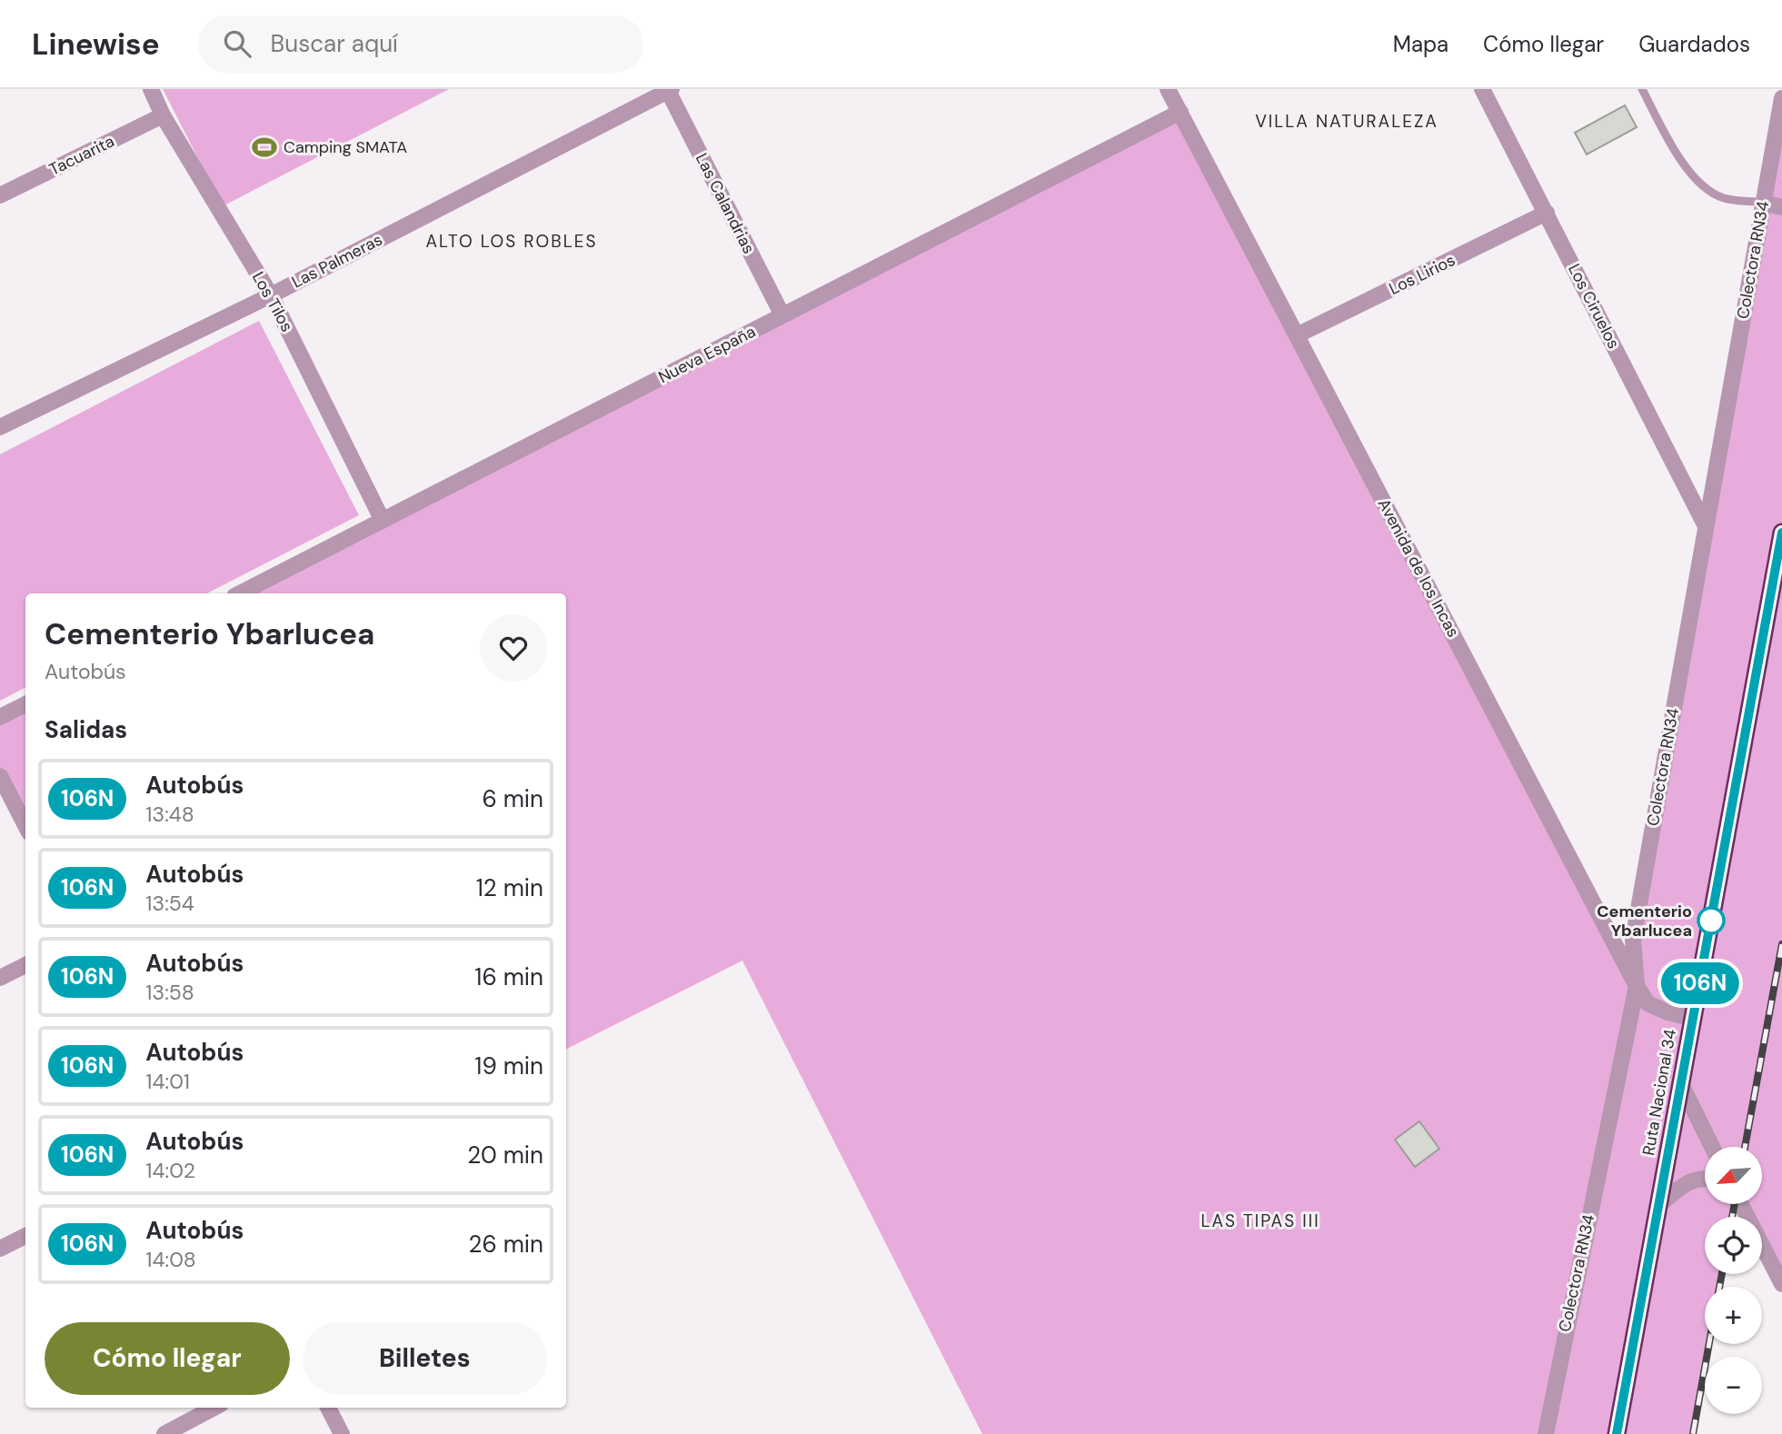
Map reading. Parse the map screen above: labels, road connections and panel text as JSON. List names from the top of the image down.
{
  "streets": {
    "highway": ["Ruta Nacional 34"],
    "street": [
      "Tacuarita",
      "Las Calandrias",
      "Colectora RN34",
      "Las Palmeras",
      "Los Lirios",
      "Los Tilos",
      "Los Ciruelos",
      "Nueva España",
      "Avenida de los Incas"
    ]
  },
  "crossings": [
    ["Tacuarita", "Los Tilos"],
    ["Las Calandrias", "Las Palmeras"],
    ["Las Calandrias", "Nueva España"],
    ["Colectora RN34", "Los Ciruelos"],
    ["Colectora RN34", "Avenida de los Incas"],
    ["Las Palmeras", "Los Tilos"],
    ["Los Lirios", "Los Ciruelos"],
    ["Los Lirios", "Avenida de los Incas"],
    ["Los Tilos", "Nueva España"],
    ["Nueva España", "Avenida de los Incas"],
    ["Avenida de los Incas", "Ruta Nacional 34"]
  ],
  "districts": ["VILLA NATURALEZA", "ALTO LOS ROBLES", "LAS TIPAS III"],
  "places": {
    "sports": ["Camping SMATA"],
    "other": ["Cementerio Ybarlucea"]
  },
  "lines": ["bus line 106N"],
  "north": "bottom left",
  "page": {
    "header": "Linewise",
    "search": "Buscar aquí",
    "nav": ["Mapa", "Cómo llegar", "Guardados"],
    "on_map": "106N",
    "heading": [
      ["Cementerio Ybarlucea", "Autobús"],
      "Salidas"
    ],
    "list": [
      {
        "mark": "106N",
        "name": "Autobús",
        "note": "13:48",
        "value": "6 min"
      },
      {
        "mark": "106N",
        "name": "Autobús",
        "note": "13:54",
        "value": "12 min"
      },
      {
        "mark": "106N",
        "name": "Autobús",
        "note": "13:58",
        "value": "16 min"
      },
      {
        "mark": "106N",
        "name": "Autobús",
        "note": "14:01",
        "value": "19 min"
      },
      {
        "mark": "106N",
        "name": "Autobús",
        "note": "14:02",
        "value": "20 min"
      },
      {
        "mark": "106N",
        "name": "Autobús",
        "note": "14:08",
        "value": "26 min"
      }
    ],
    "map_buttons": ["+", "−"],
    "buttons": ["Cómo llegar", "Billetes"]
  }
}
